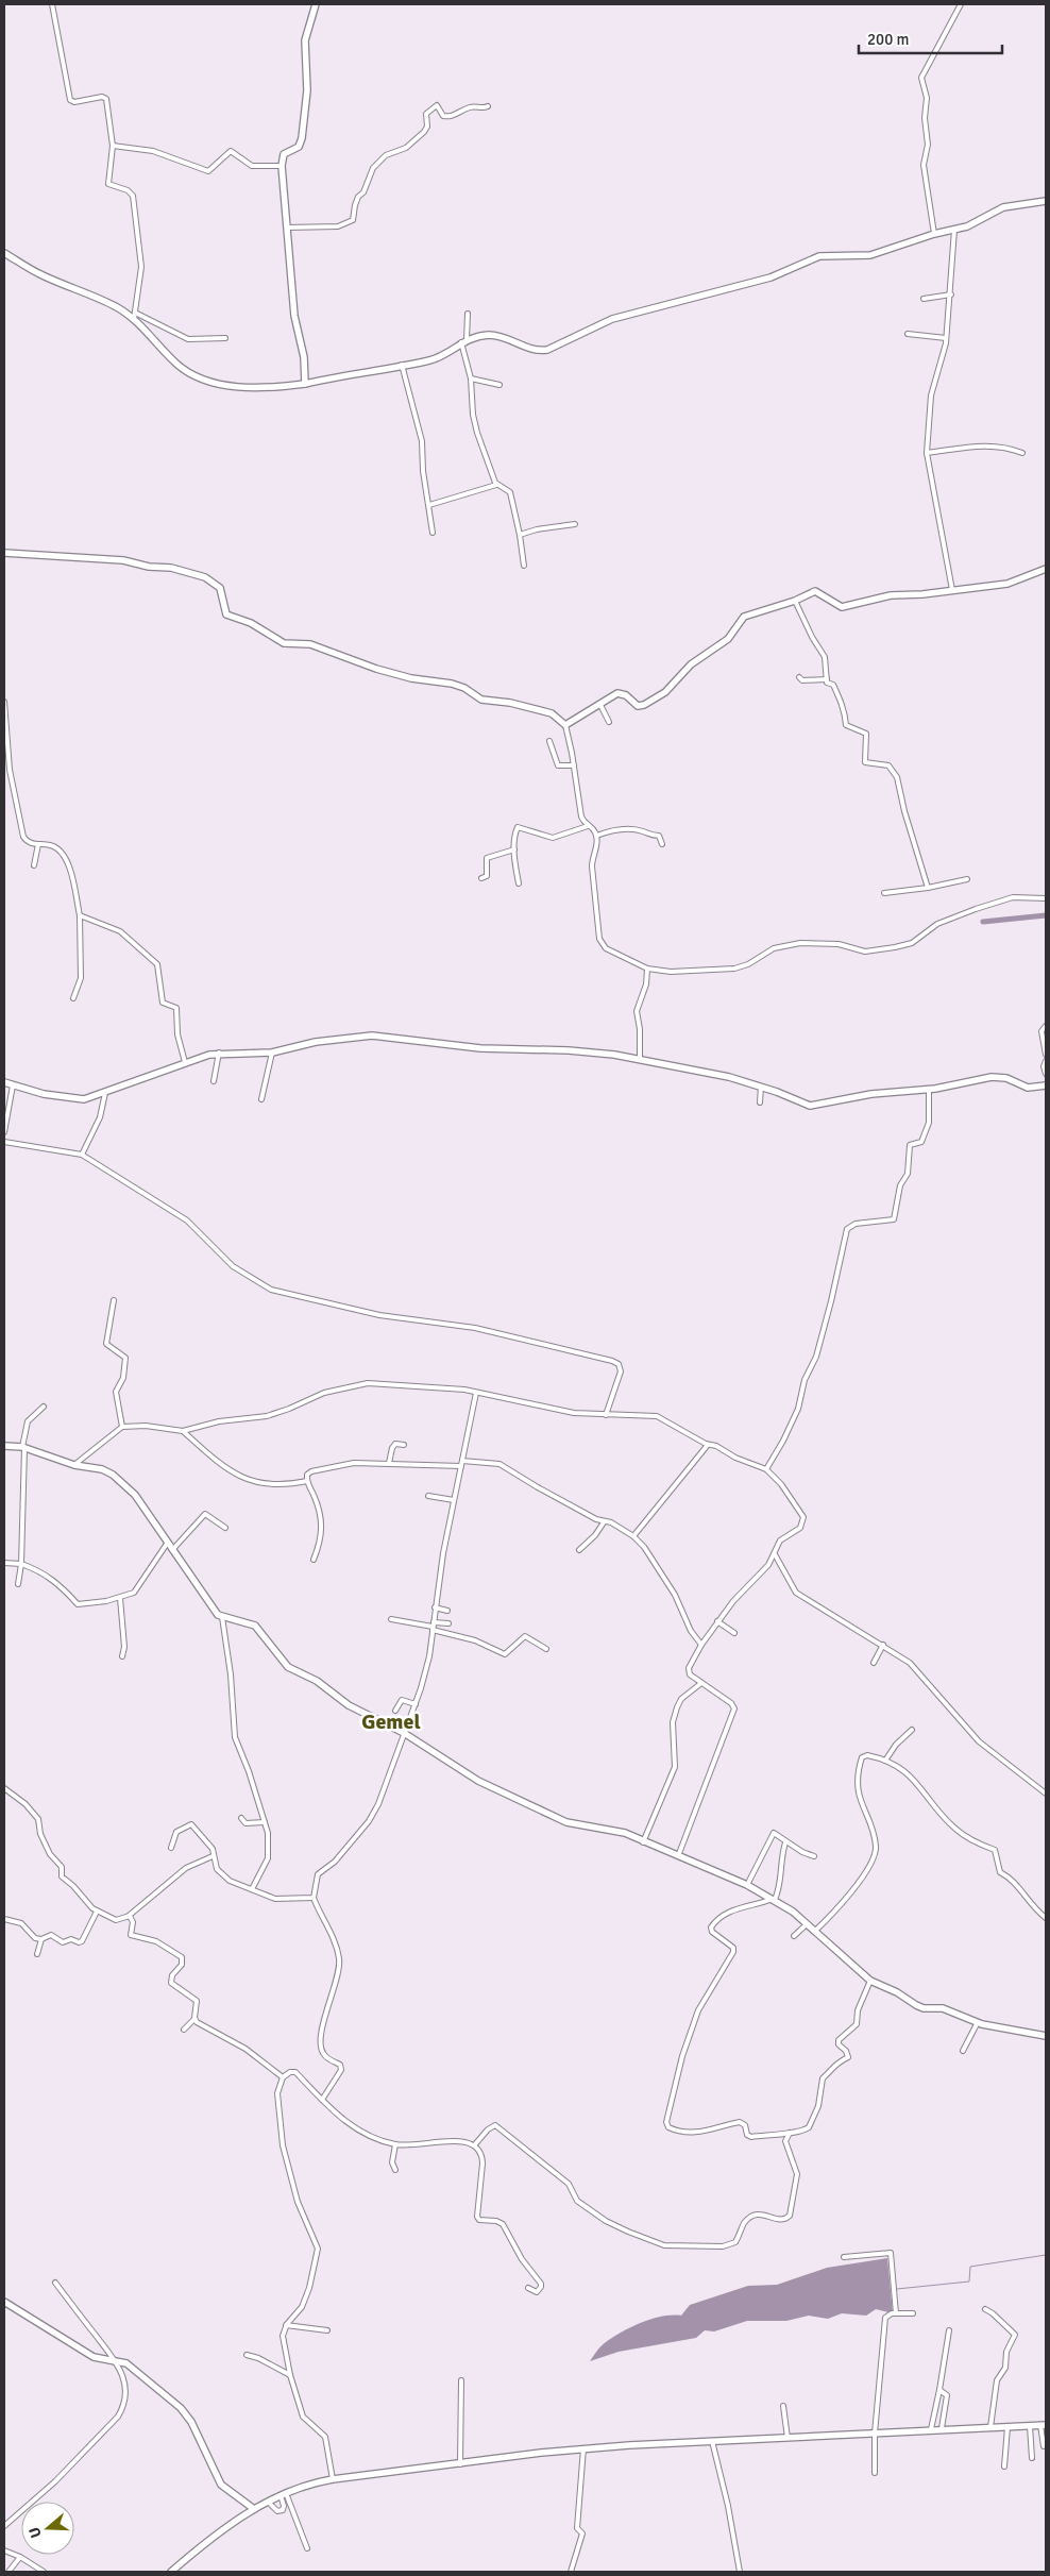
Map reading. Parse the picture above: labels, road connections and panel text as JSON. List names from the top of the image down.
{
  "districts": ["Gemel"],
  "scale_bar": "200 m",
  "north": "left"
}
